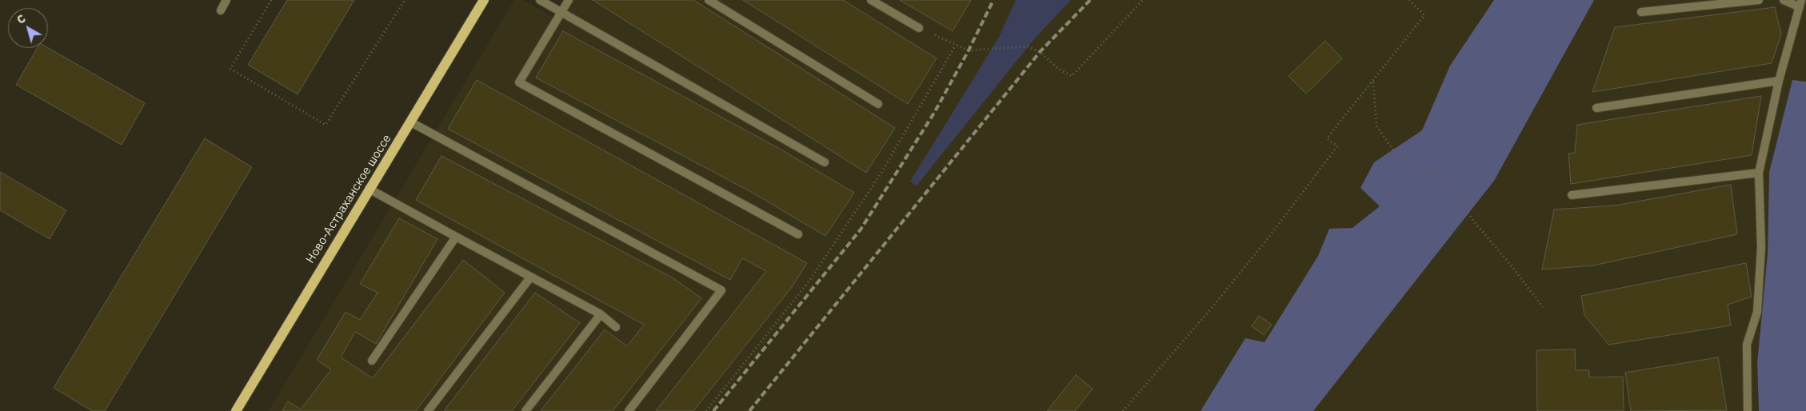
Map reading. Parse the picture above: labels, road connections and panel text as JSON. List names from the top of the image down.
{
  "streets": {
    "main road": ["Ново-Астраханское шоссе"]
  },
  "north": "top left"
}
